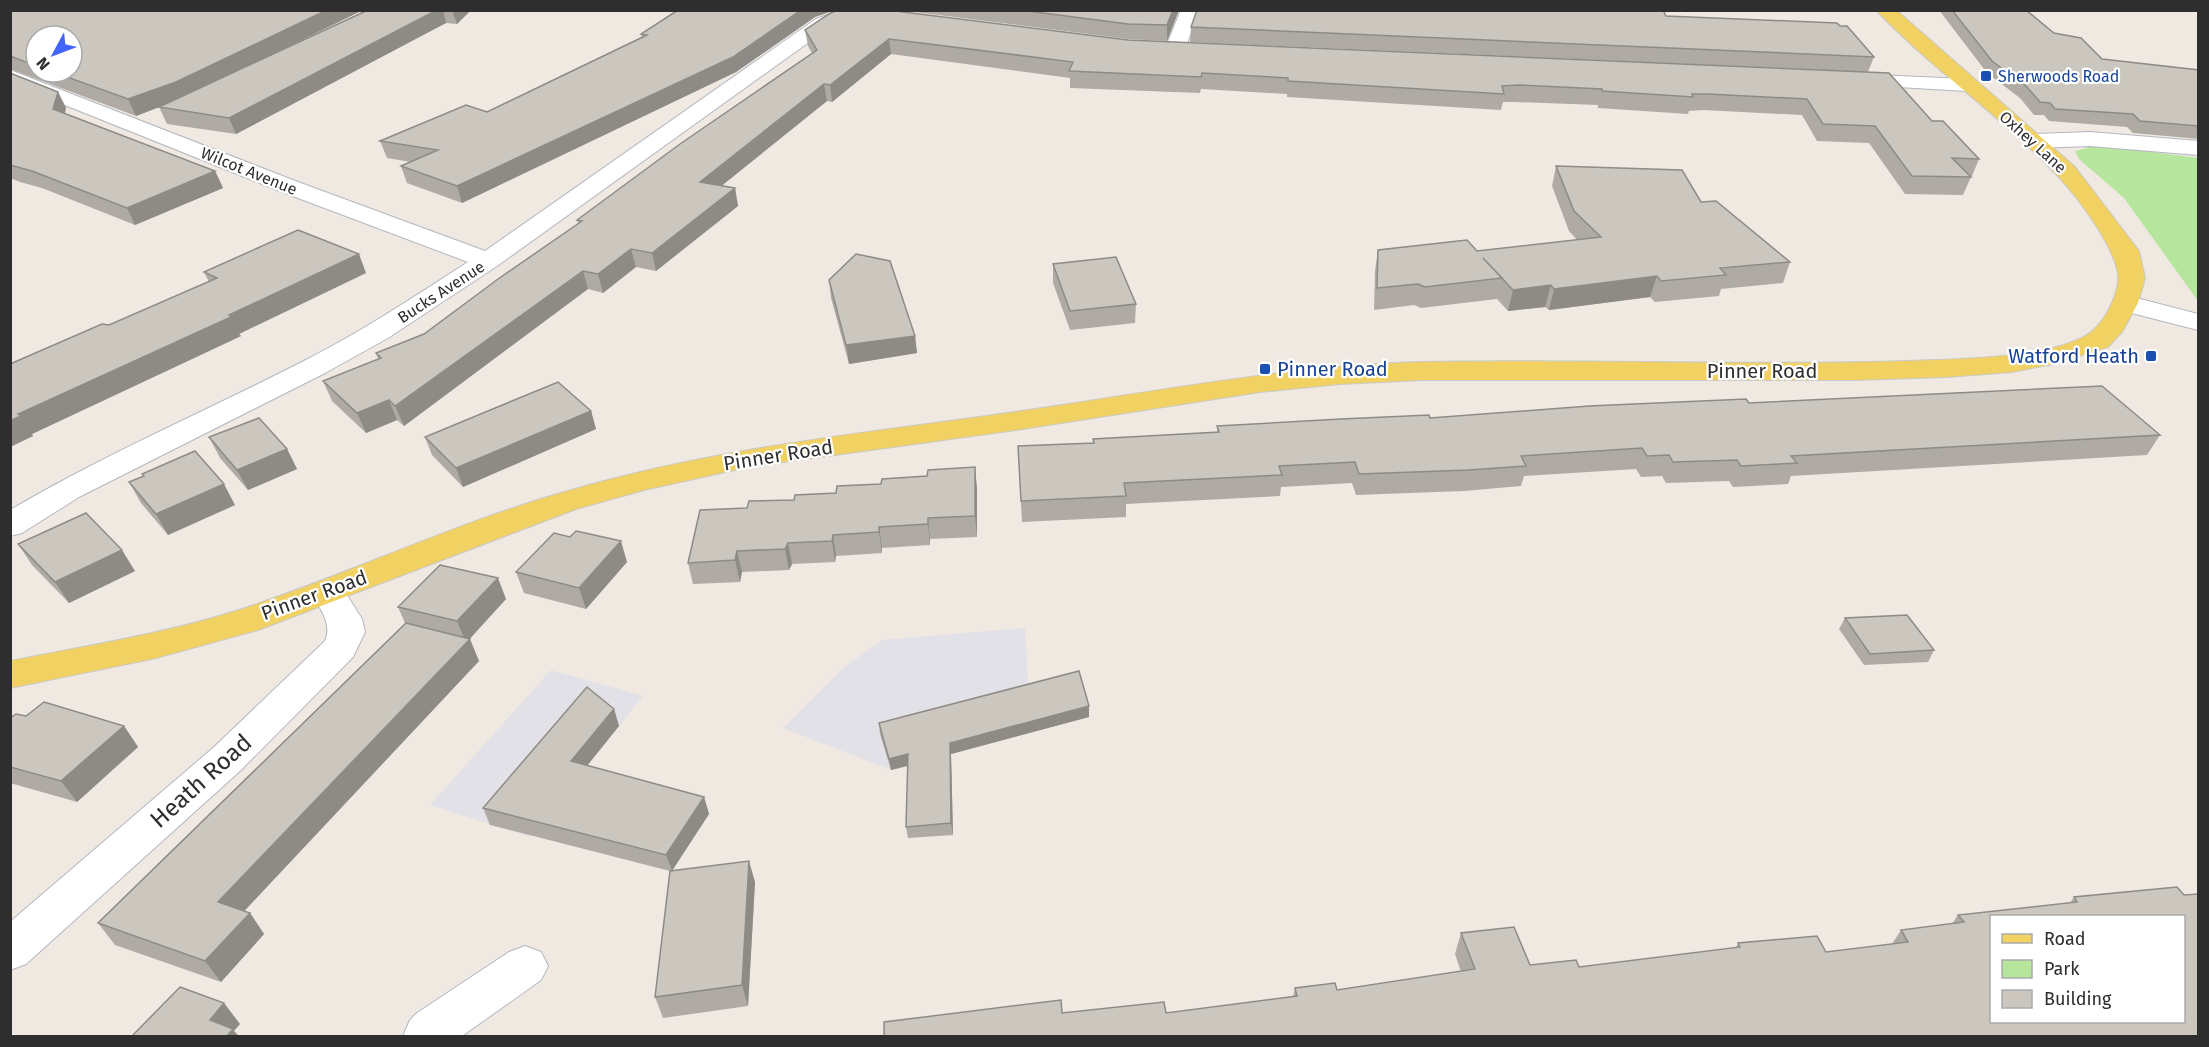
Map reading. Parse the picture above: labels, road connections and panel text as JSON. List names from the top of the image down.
{
  "streets": {
    "main road": ["Oxhey Lane", "Pinner Road"],
    "street": ["Wilcot Avenue", "Bucks Avenue", "Heath Road"]
  },
  "crossings": [
    ["Oxhey Lane", "Pinner Road"],
    ["Wilcot Avenue", "Bucks Avenue"],
    ["Pinner Road", "Heath Road"]
  ],
  "places": {
    "transit": ["Sherwoods Road", "Watford Heath", "Pinner Road"]
  },
  "legend": ["Road", "Park", "Building"],
  "north": "bottom left"
}
